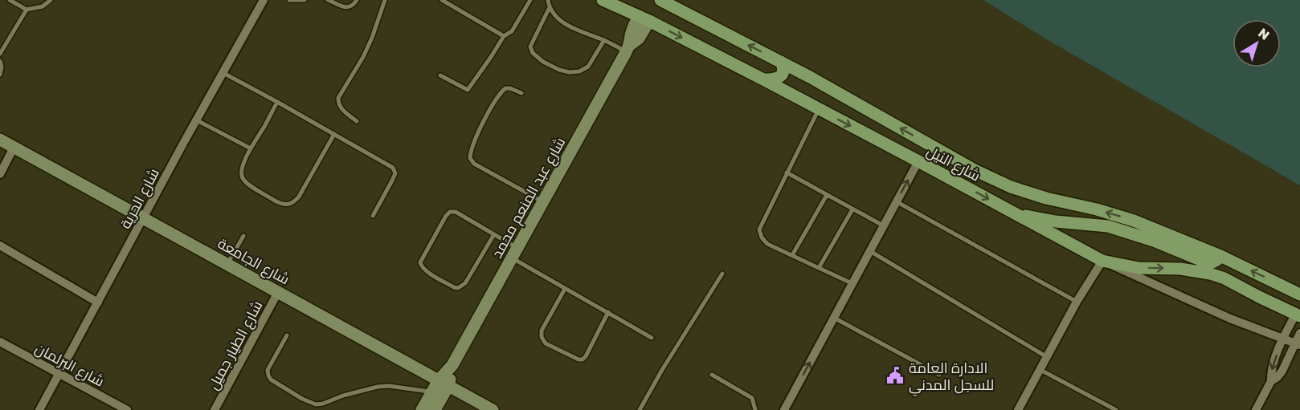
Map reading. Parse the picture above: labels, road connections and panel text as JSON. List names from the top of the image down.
{
  "streets": {
    "main road": ["شارع النيل", "شارع عبد المنعم محمد", "شارع الجامعة"],
    "street": ["شارع الحرية", "شارع الطيار جميل", "شارع البرلمان"]
  },
  "crossings": [
    ["شارع النيل", "شارع عبد المنعم محمد"],
    ["شارع عبد المنعم محمد", "شارع الجامعة"],
    ["شارع الحرية", "شارع الجامعة"],
    ["شارع الحرية", "شارع البرلمان"],
    ["شارع الجامعة", "شارع الطيار جميل"]
  ],
  "places": {
    "public building": ["الادارة العامة للسجل المدني"]
  },
  "north": "top right"
}
